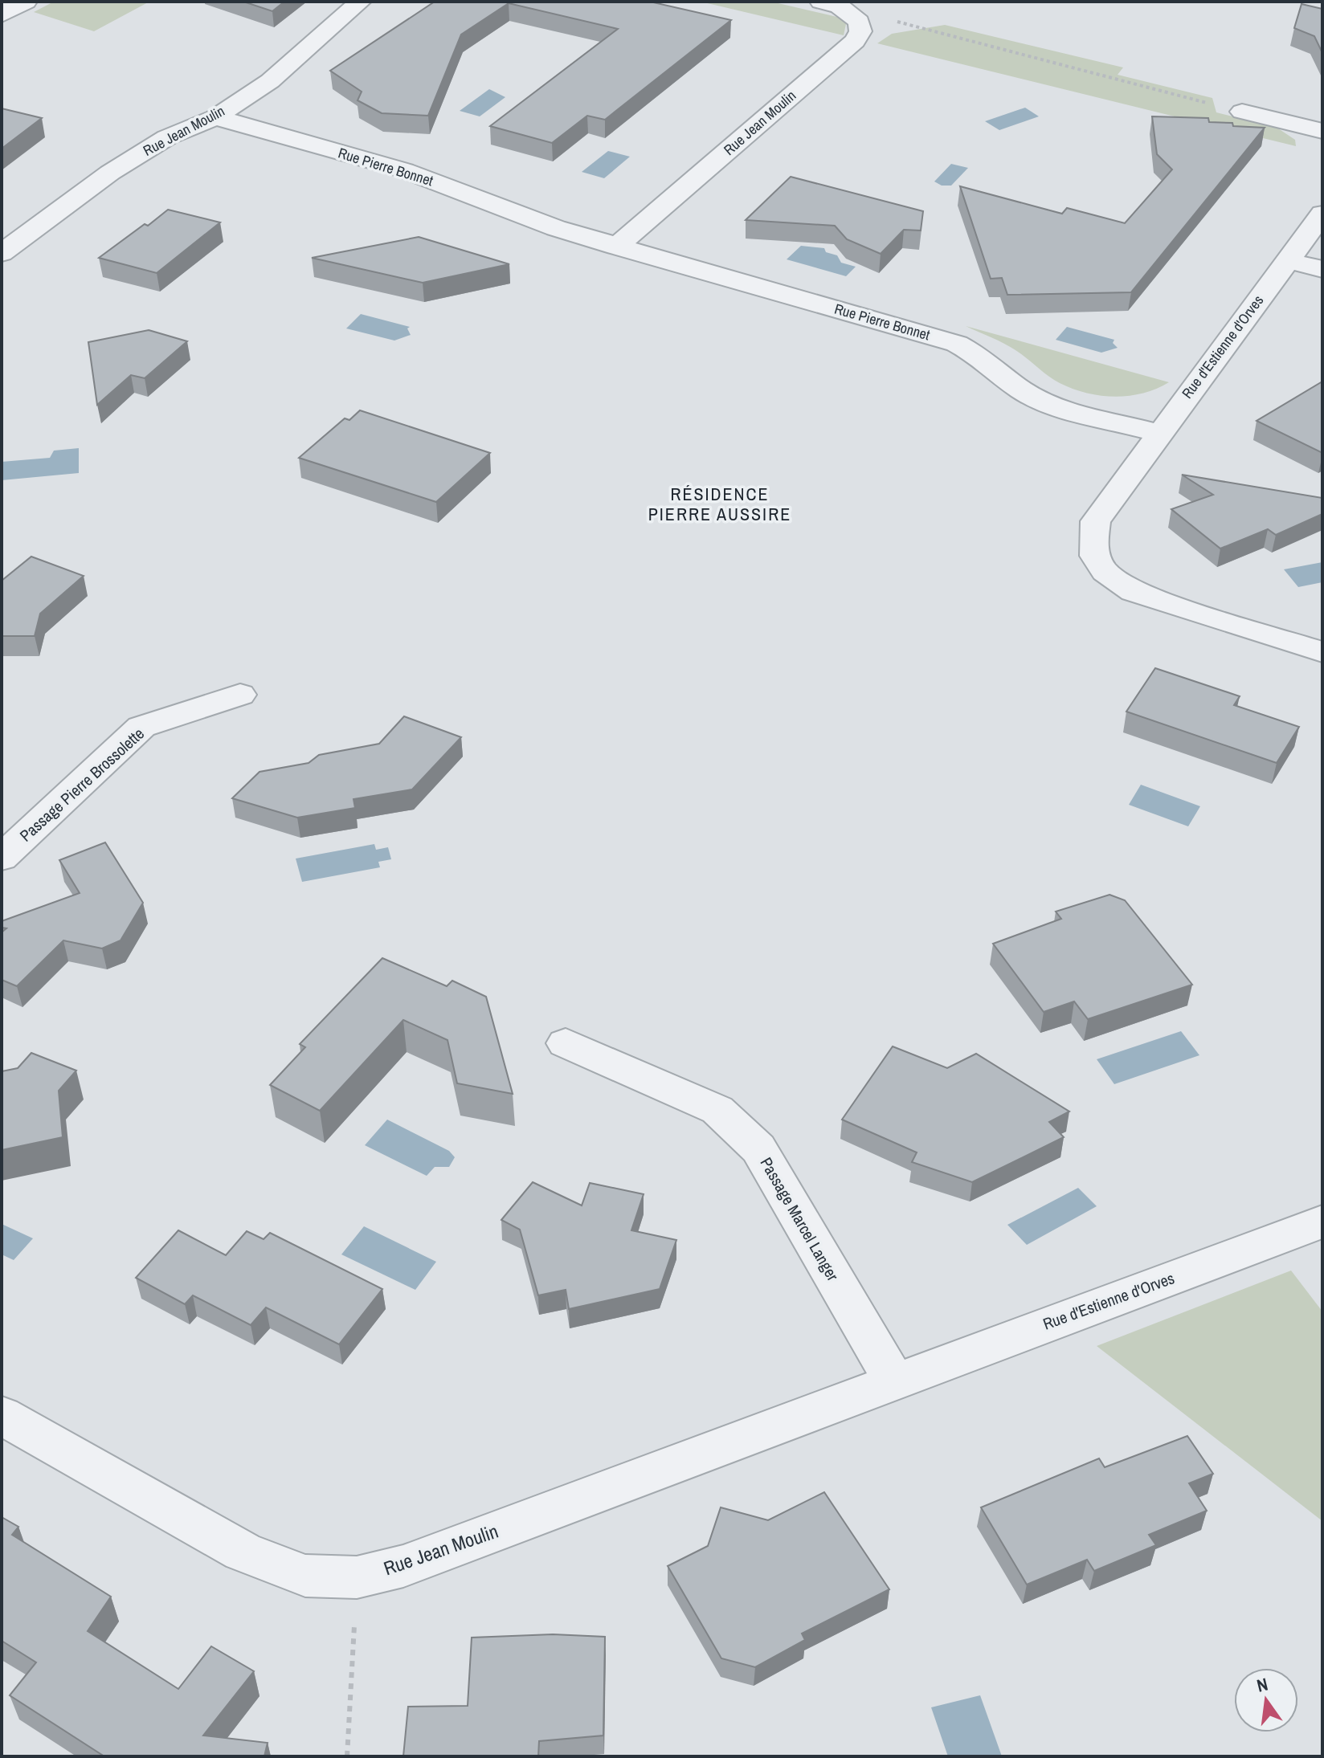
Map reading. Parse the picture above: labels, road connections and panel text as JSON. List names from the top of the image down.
{
  "streets": {
    "street": [
      "Rue Jean Moulin",
      "Rue Pierre Bonnet",
      "Rue d'Estienne d'Orves",
      "Passage Pierre Brossolette",
      "Passage Marcel Langer"
    ]
  },
  "crossings": [
    ["Rue Jean Moulin", "Rue Pierre Bonnet"],
    ["Rue Jean Moulin", "Rue d'Estienne d'Orves"],
    ["Rue Jean Moulin", "Passage Marcel Langer"],
    ["Rue Pierre Bonnet", "Rue d'Estienne d'Orves"],
    ["Rue d'Estienne d'Orves", "Passage Marcel Langer"]
  ],
  "districts": ["RÉSIDENCE PIERRE AUSSIRE"],
  "north": "top"
}
